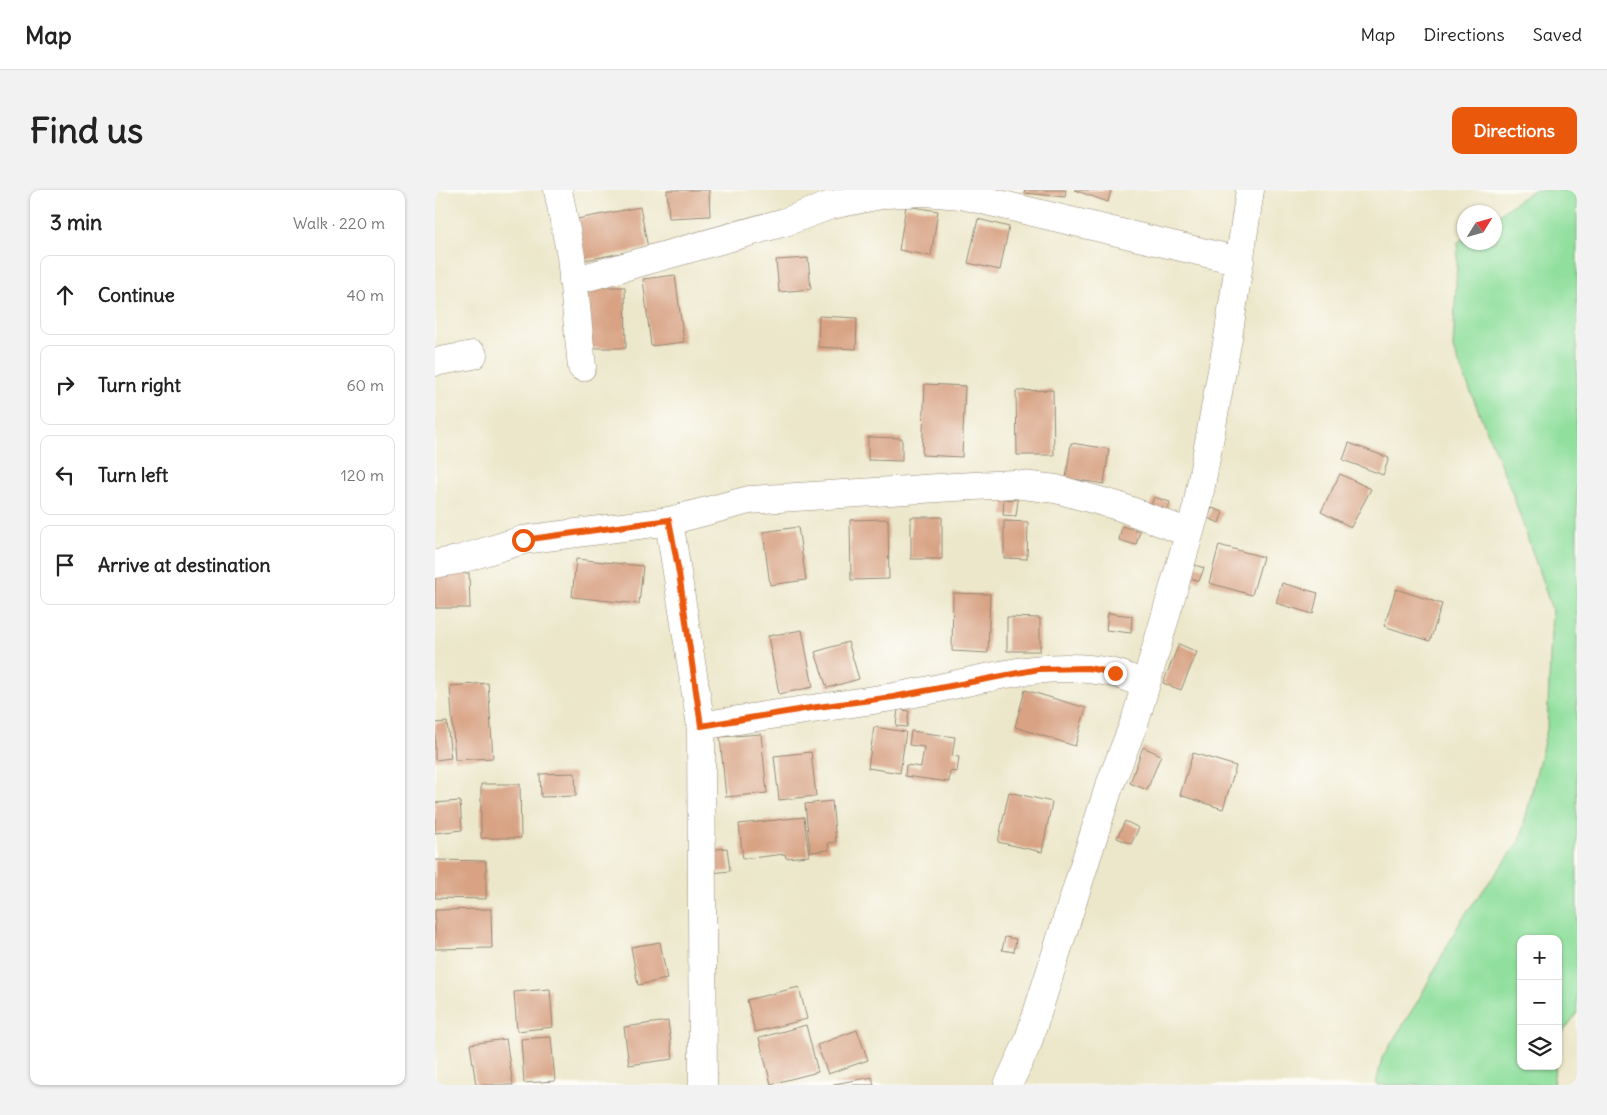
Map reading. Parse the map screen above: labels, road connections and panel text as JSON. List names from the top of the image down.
{
  "north": "top right",
  "page": {
    "header": "Map",
    "nav": ["Map", "Directions", "Saved"],
    "buttons": "Directions",
    "title": "Find us",
    "heading": ["3 min", "Walk · 220 m"],
    "list": [
      ["Continue", "40 m"],
      ["Turn right", "60 m"],
      ["Turn left", "120 m"],
      "Arrive at destination"
    ],
    "map_buttons": ["+", "−"]
  }
}
